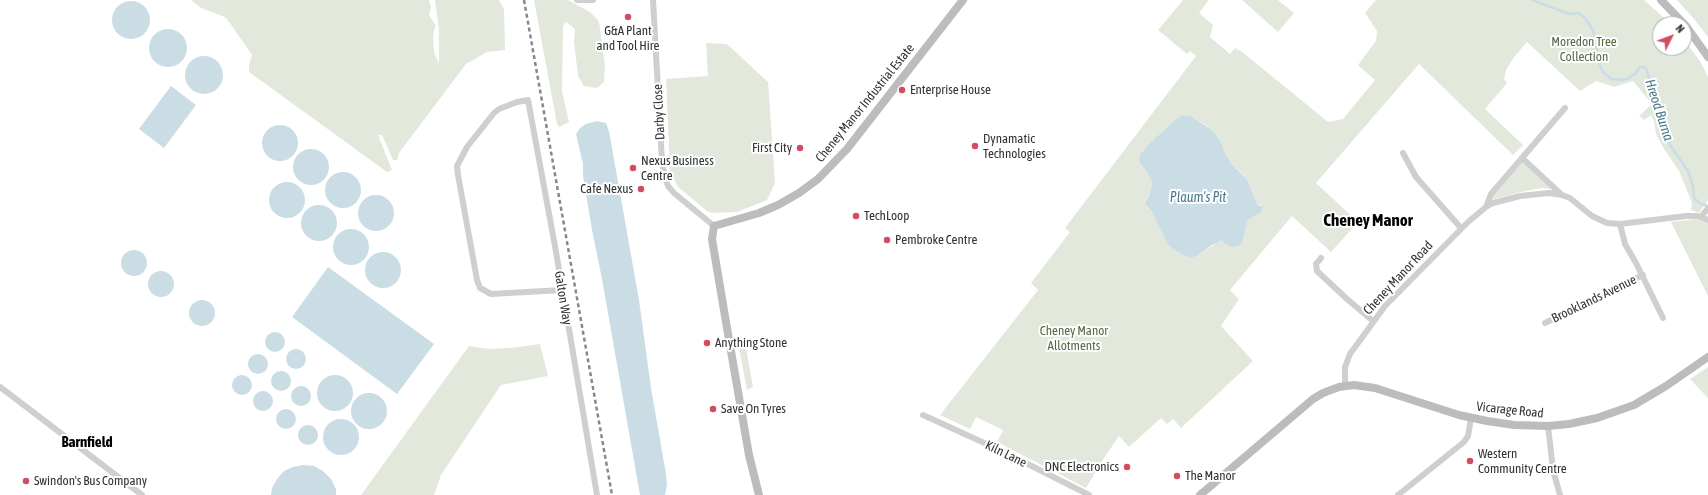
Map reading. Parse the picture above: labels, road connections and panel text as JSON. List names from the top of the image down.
{
  "streets": {
    "main road": ["Cheney Manor Industrial Estate", "Vicarage Road"],
    "street": [
      "Darby Close",
      "Cheney Manor Road",
      "Galton Way",
      "Brooklands Avenue",
      "Kiln Lane"
    ]
  },
  "crossings": [
    ["Cheney Manor Industrial Estate", "Darby Close"],
    ["Cheney Manor Road", "Vicarage Road"]
  ],
  "districts": ["Cheney Manor", "Barnfield"],
  "water": ["Hreod Burna", "Plaum's Pit"],
  "parks": ["Moredon Tree Collection", "Cheney Manor Allotments"],
  "places": [
    "G&A Plant and Tool Hire",
    "Enterprise House",
    "Dynamatic Technologies",
    "First City",
    "Nexus Business Centre",
    "Cafe Nexus",
    "TechLoop",
    "Pembroke Centre",
    "Anything Stone",
    "Save On Tyres",
    "Western Community Centre",
    "DNC Electronics",
    "The Manor",
    "Swindon's Bus Company"
  ],
  "north": "top right"
}
